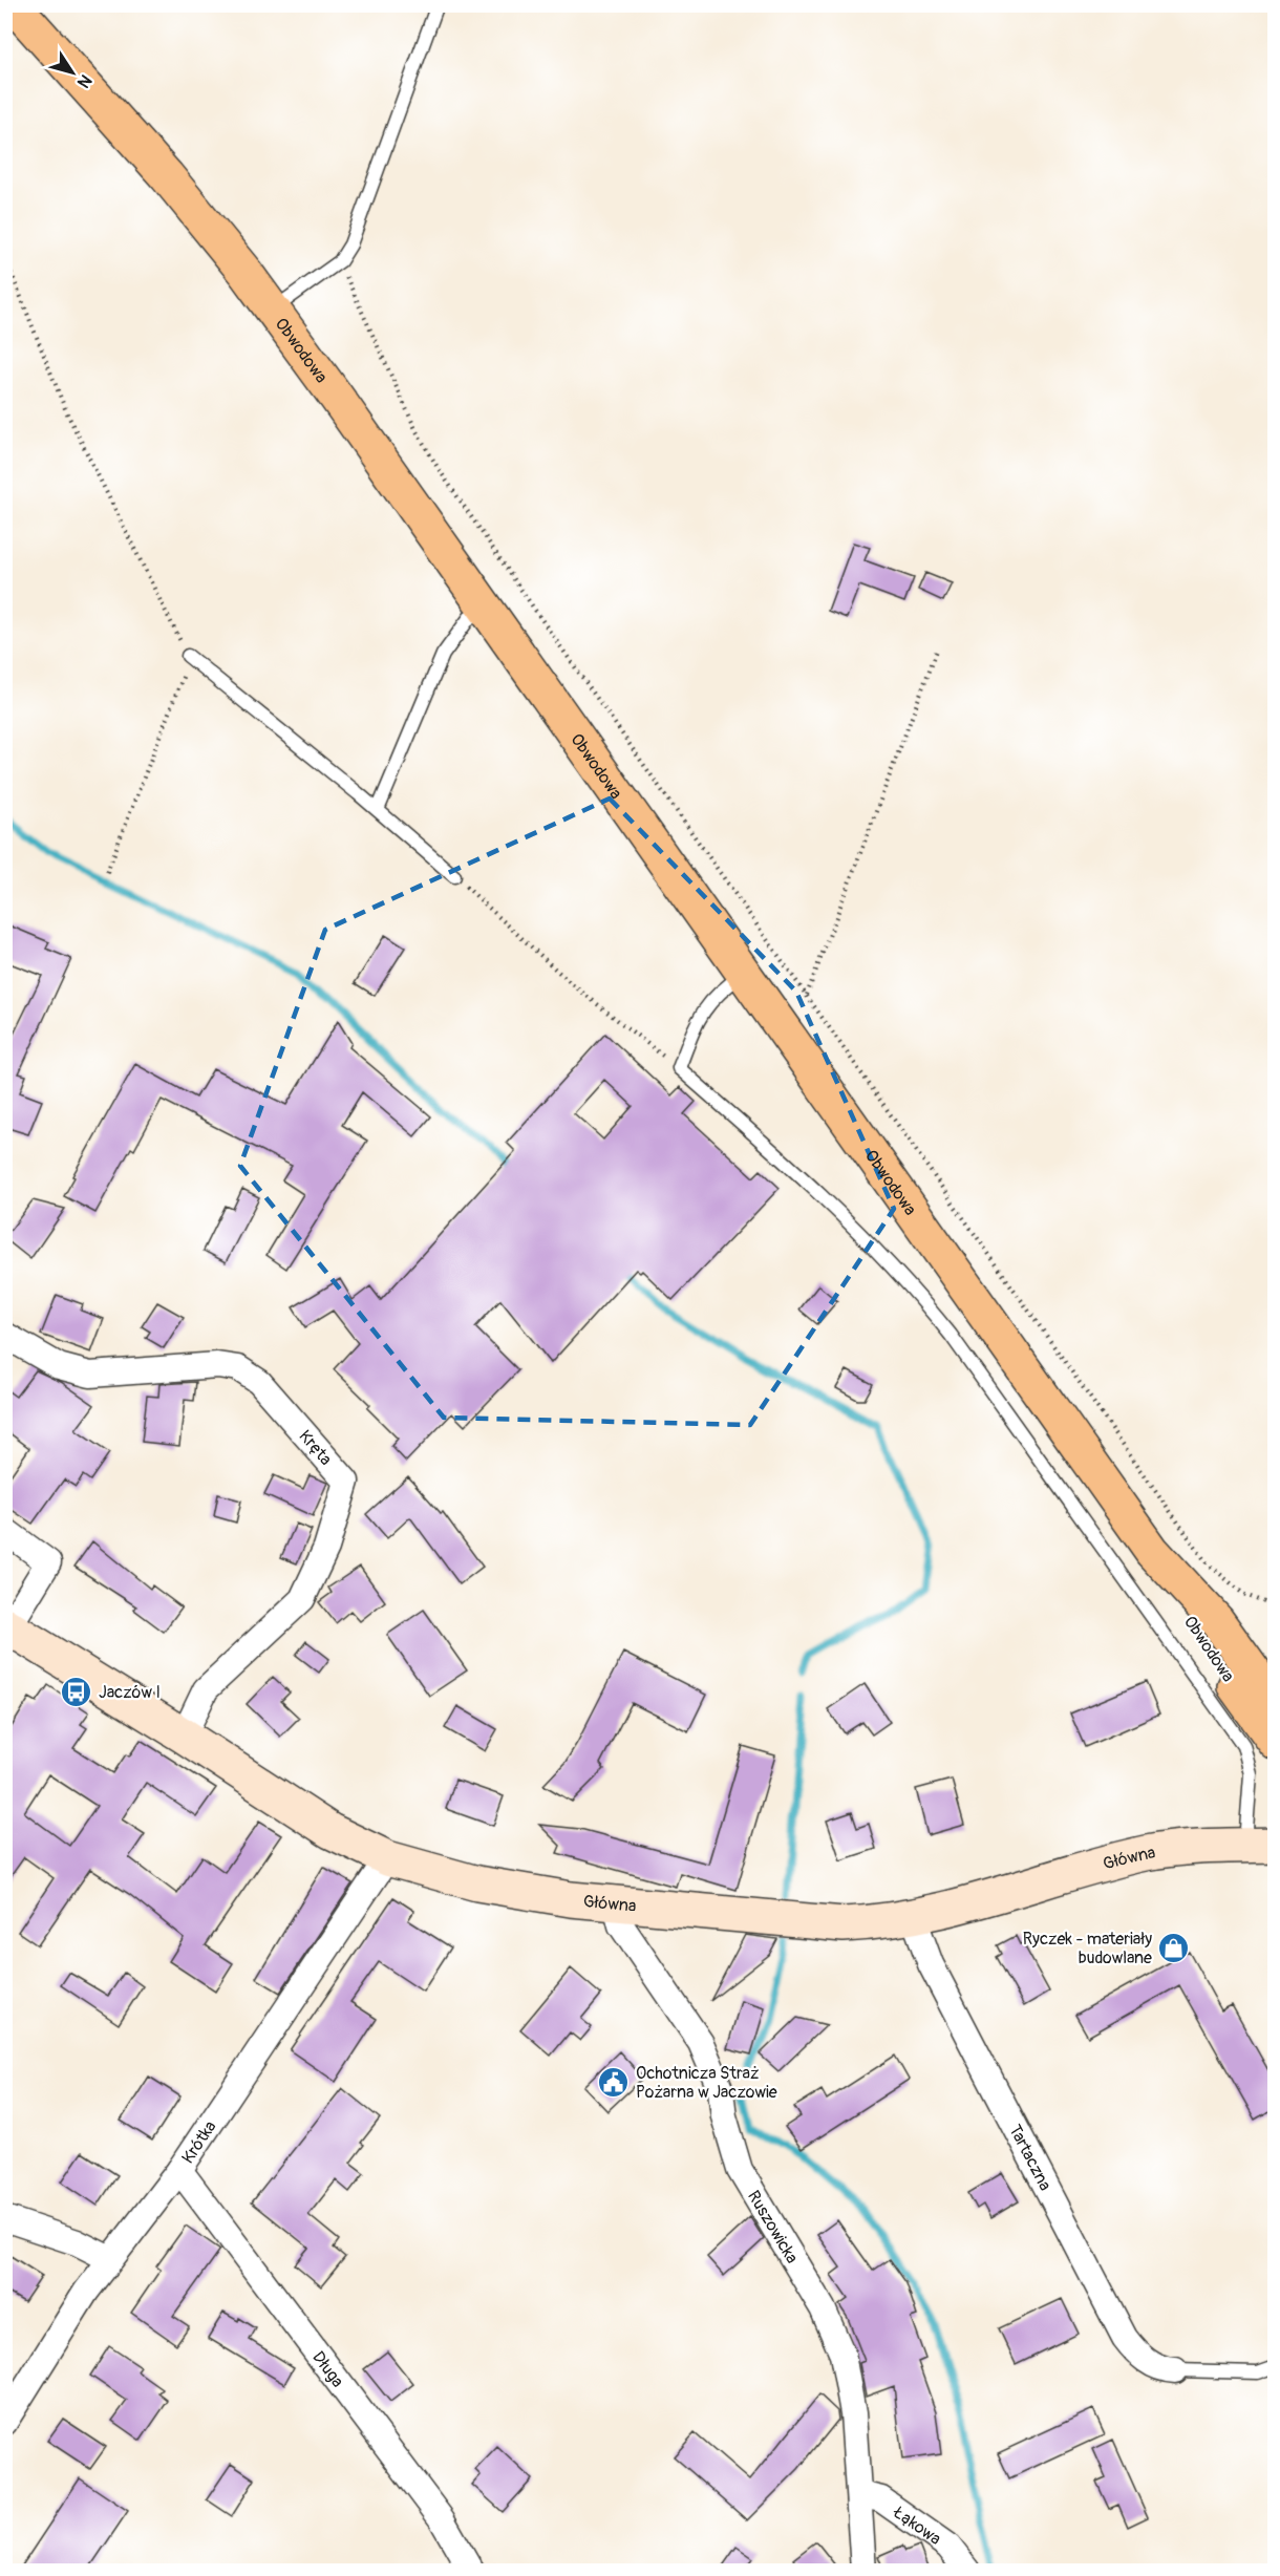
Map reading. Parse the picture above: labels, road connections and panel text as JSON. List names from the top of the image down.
{
  "streets": {
    "main road": ["Obwodowa"],
    "street": [
      "Kręta",
      "Główna",
      "Krótka",
      "Tartaczna",
      "Ruszowicka",
      "Długa",
      "Łąkowa"
    ]
  },
  "crossings": [
    ["Kręta", "Główna"],
    ["Główna", "Krótka"],
    ["Główna", "Tartaczna"],
    ["Główna", "Ruszowicka"],
    ["Krótka", "Długa"],
    ["Ruszowicka", "Łąkowa"]
  ],
  "places": {
    "bus stop": ["Jaczów I"],
    "shop": ["Ryczek - materiały budowlane"],
    "public building": ["Ochotnicza Straż Pożarna w Jaczowie"]
  },
  "north": "bottom right"
}
